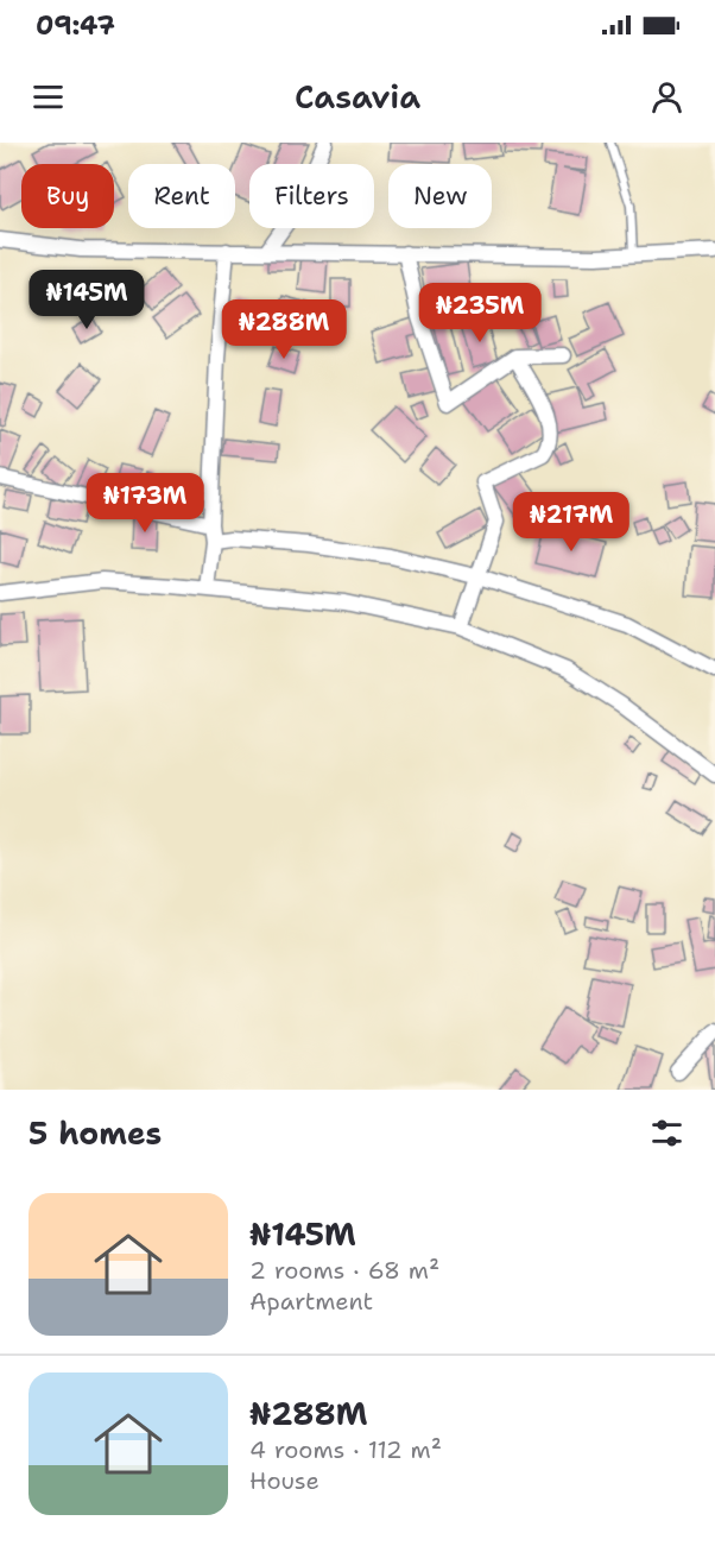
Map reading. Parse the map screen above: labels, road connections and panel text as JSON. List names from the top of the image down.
{
  "page": {
    "status": "09:47",
    "header": "Casavia",
    "chip": [
      "Buy",
      "Rent",
      "Filters",
      "New"
    ],
    "price": [
      "₦145M",
      "₦235M",
      "₦288M",
      "₦173M",
      "₦217M"
    ],
    "heading": "5 homes",
    "list": [
      {
        "name": "₦145M",
        "note": "2 rooms · 68 m² · Apartment"
      },
      {
        "name": "₦288M",
        "note": "4 rooms · 112 m² · House"
      }
    ]
  }
}
